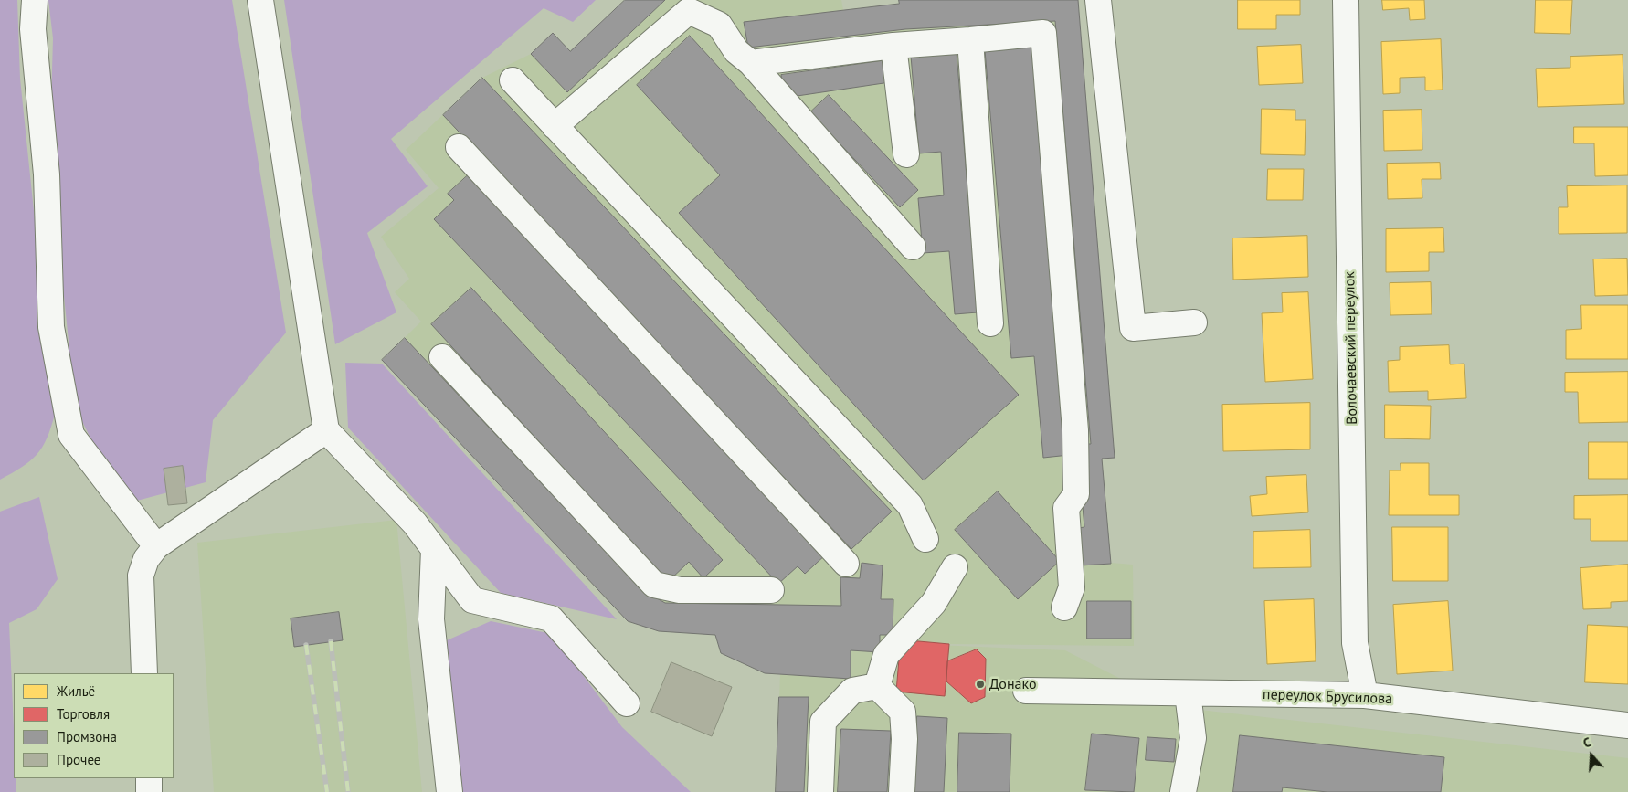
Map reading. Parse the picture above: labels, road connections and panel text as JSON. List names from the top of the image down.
{
  "streets": {
    "street": ["Волочаевский переулок", "переулок Брусилова"]
  },
  "crossings": [
    ["Волочаевский переулок", "переулок Брусилова"]
  ],
  "places": ["Донако"],
  "legend": [
    "Жильё",
    "Торговля",
    "Промзона",
    "Прочее"
  ],
  "north": "top"
}
